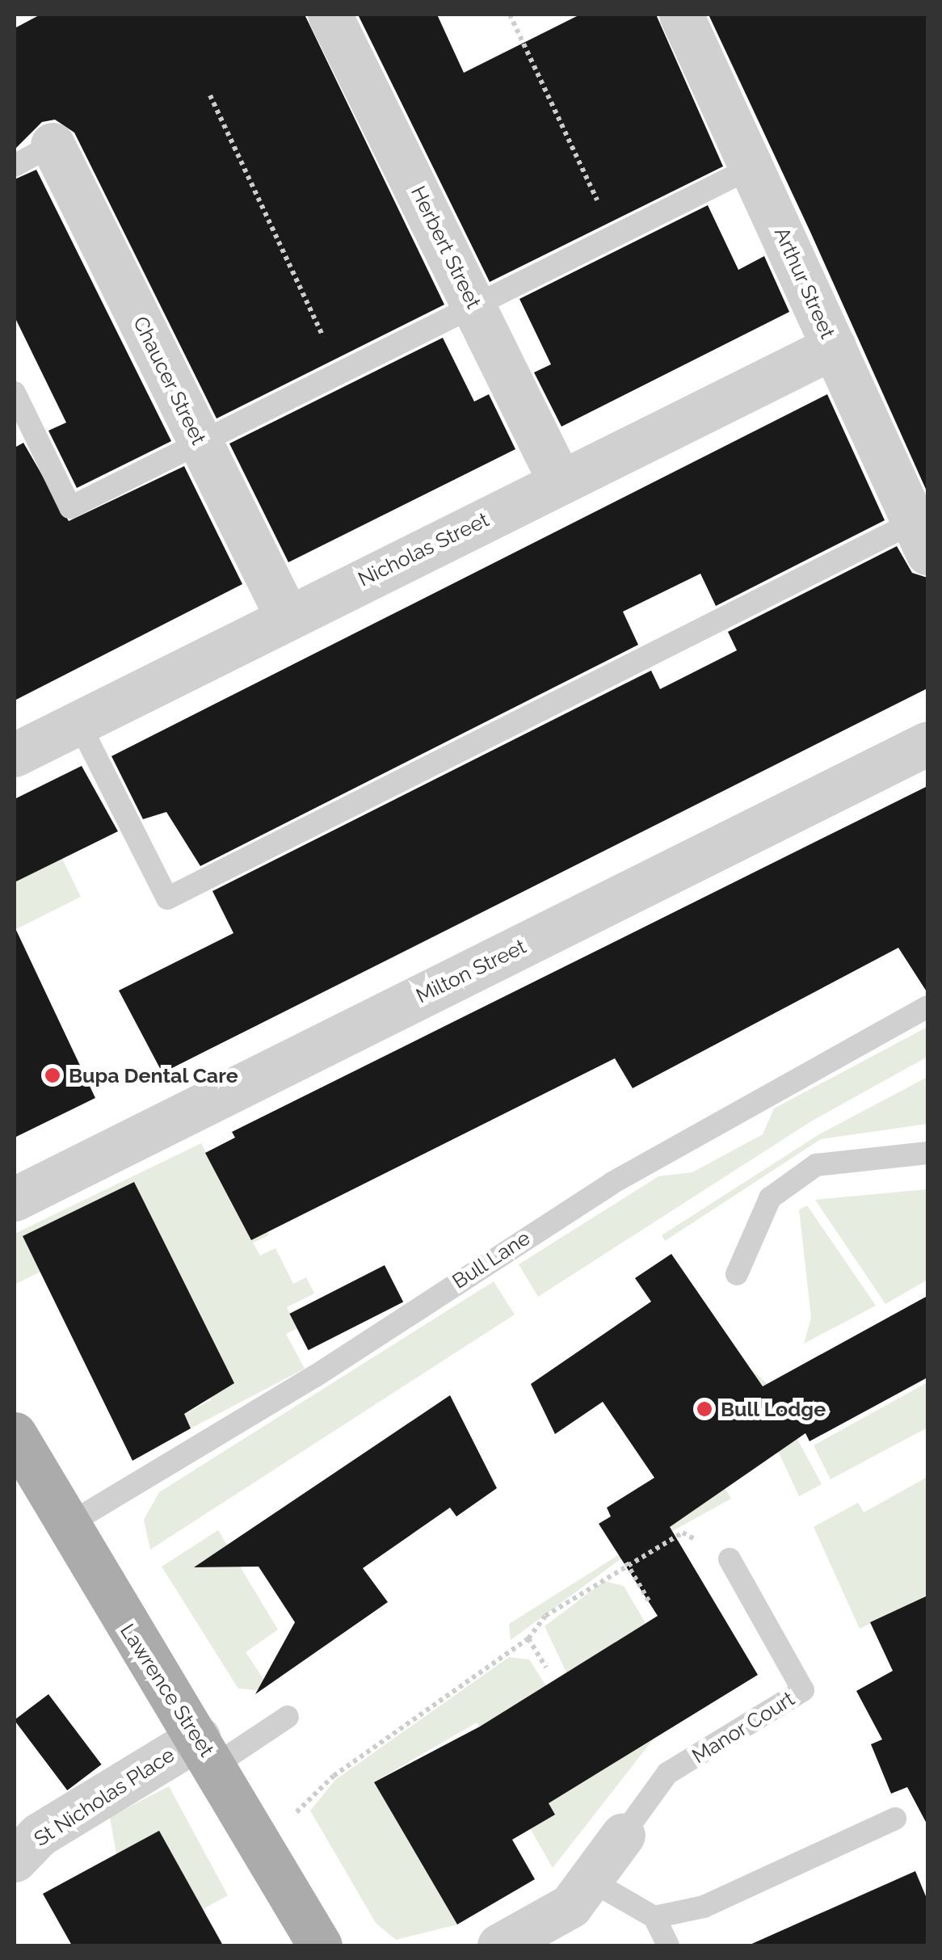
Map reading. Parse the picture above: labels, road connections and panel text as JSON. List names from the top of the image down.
{
  "streets": {
    "main road": ["Lawrence Street"],
    "street": [
      "Herbert Street",
      "Arthur Street",
      "Chaucer Street",
      "Nicholas Street",
      "Milton Street",
      "Manor Court",
      "St Nicholas Place"
    ],
    "lane": ["Bull Lane"]
  },
  "crossings": [
    ["Herbert Street", "Nicholas Street"],
    ["Arthur Street", "Nicholas Street"],
    ["Chaucer Street", "Nicholas Street"],
    ["Bull Lane", "Lawrence Street"],
    ["Lawrence Street", "St Nicholas Place"]
  ],
  "places": ["Bupa Dental Care", "Bull Lodge"]
}
